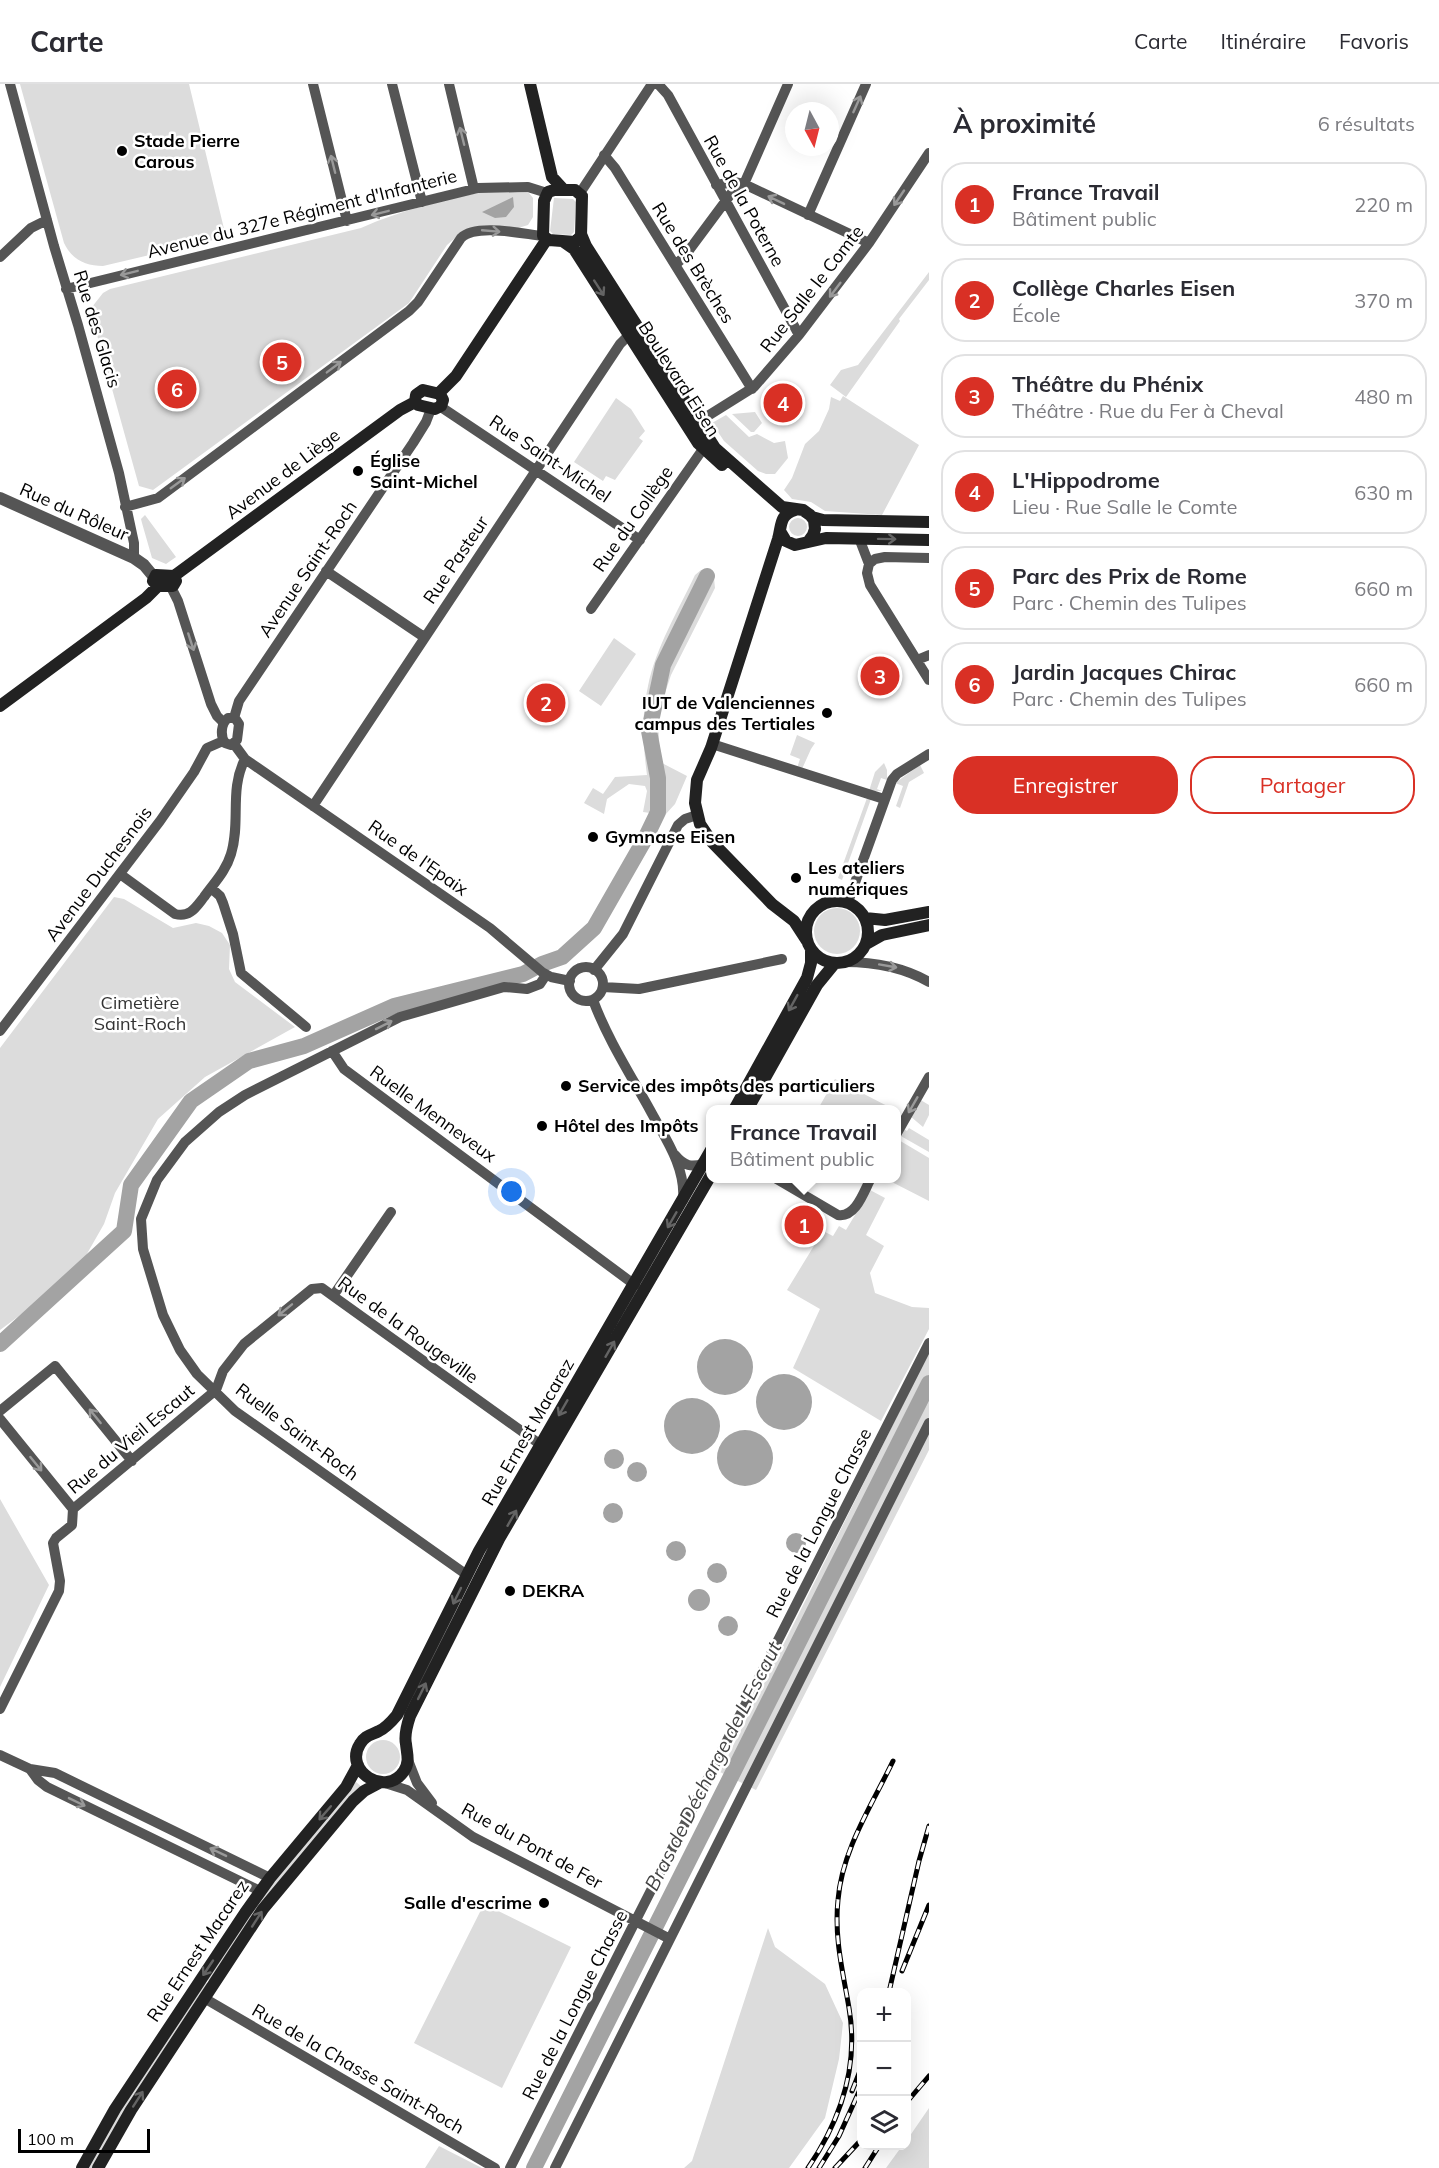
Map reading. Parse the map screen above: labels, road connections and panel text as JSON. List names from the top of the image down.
{
  "streets": {
    "main road": ["Boulevard Eisen", "Avenue de Liège", "Rue Ernest Macarez"],
    "street": [
      "Rue de la Poterne",
      "Avenue du 327e Régiment d'Infanterie",
      "Rue des Brèches",
      "Rue Salle le Comte",
      "Rue des Glacis",
      "Rue Saint-Michel",
      "Rue du Rôleur",
      "Rue du Collège",
      "Rue Pasteur",
      "Avenue Saint-Roch",
      "Rue de l'Epaix",
      "Avenue Duchesnois",
      "Ruelle Menneveux",
      "Rue de la Rougeville",
      "Ruelle Saint-Roch",
      "Rue du Vieil Escaut",
      "Rue de la Longue Chasse",
      "Rue du Pont de Fer",
      "Rue de la Chasse Saint-Roch"
    ]
  },
  "crossings": [
    ["Rue de la Poterne", "Rue Salle le Comte"],
    ["Avenue du 327e Régiment d'Infanterie", "Rue des Glacis"],
    ["Avenue du 327e Régiment d'Infanterie", "Boulevard Eisen"],
    ["Rue des Brèches", "Rue Salle le Comte"],
    ["Rue Salle le Comte", "Boulevard Eisen"],
    ["Rue des Glacis", "Rue du Rôleur"],
    ["Boulevard Eisen", "Rue du Collège"],
    ["Boulevard Eisen", "Rue Pasteur"],
    ["Rue Saint-Michel", "Rue du Collège"],
    ["Rue Saint-Michel", "Rue Pasteur"],
    ["Rue Saint-Michel", "Avenue Saint-Roch"],
    ["Rue Pasteur", "Rue de l'Epaix"],
    ["Rue de l'Epaix", "Ruelle Saint-Roch"],
    ["Ruelle Menneveux", "Ruelle Saint-Roch"],
    ["Ruelle Menneveux", "Rue Ernest Macarez"],
    ["Rue de la Rougeville", "Ruelle Saint-Roch"],
    ["Rue de la Rougeville", "Rue Ernest Macarez"],
    ["Rue de la Rougeville", "Rue du Vieil Escaut"],
    ["Ruelle Saint-Roch", "Rue Ernest Macarez"],
    ["Ruelle Saint-Roch", "Rue du Vieil Escaut"],
    ["Rue Ernest Macarez", "Rue du Pont de Fer"],
    ["Rue Ernest Macarez", "Rue de la Chasse Saint-Roch"],
    ["Rue de la Longue Chasse", "Rue du Pont de Fer"]
  ],
  "one_way": ["Avenue du 327e Régiment d'Infanterie", "Rue de la Rougeville"],
  "water": ["Bras de Décharge de L'Escaut"],
  "parks": ["Cimetière Saint-Roch"],
  "places": [
    "Stade Pierre Carous",
    "Église Saint-Michel",
    "IUT de Valenciennes campus des Tertiales",
    "Gymnase Eisen",
    "Les ateliers numériques",
    "Service des impôts des particuliers",
    "Hôtel des Impôts",
    "DEKRA",
    "Salle d'escrime"
  ],
  "scale_bar": "100 m",
  "north": "bottom",
  "page": {
    "header": "Carte",
    "nav": ["Carte", "Itinéraire", "Favoris"],
    "heading": ["À proximité", "6 résultats"],
    "list": [
      {
        "mark": "1",
        "name": "France Travail",
        "note": "Bâtiment public",
        "value": "220 m"
      },
      {
        "mark": "2",
        "name": "Collège Charles Eisen",
        "note": "École",
        "value": "370 m"
      },
      {
        "mark": "3",
        "name": "Théâtre du Phénix",
        "note": "Théâtre · Rue du Fer à Cheval",
        "value": "480 m"
      },
      {
        "mark": "4",
        "name": "L'Hippodrome",
        "note": "Lieu · Rue Salle le Comte",
        "value": "630 m"
      },
      {
        "mark": "5",
        "name": "Parc des Prix de Rome",
        "note": "Parc · Chemin des Tulipes",
        "value": "660 m"
      },
      {
        "mark": "6",
        "name": "Jardin Jacques Chirac",
        "note": "Parc · Chemin des Tulipes",
        "value": "660 m"
      }
    ],
    "pins": [
      "5",
      "6",
      "4",
      "3",
      "2",
      "1"
    ],
    "buttons": ["Enregistrer", "Partager"],
    "popup": ["France Travail", "Bâtiment public"],
    "map_buttons": ["+", "−"],
    "scale": "100 m"
  }
}
